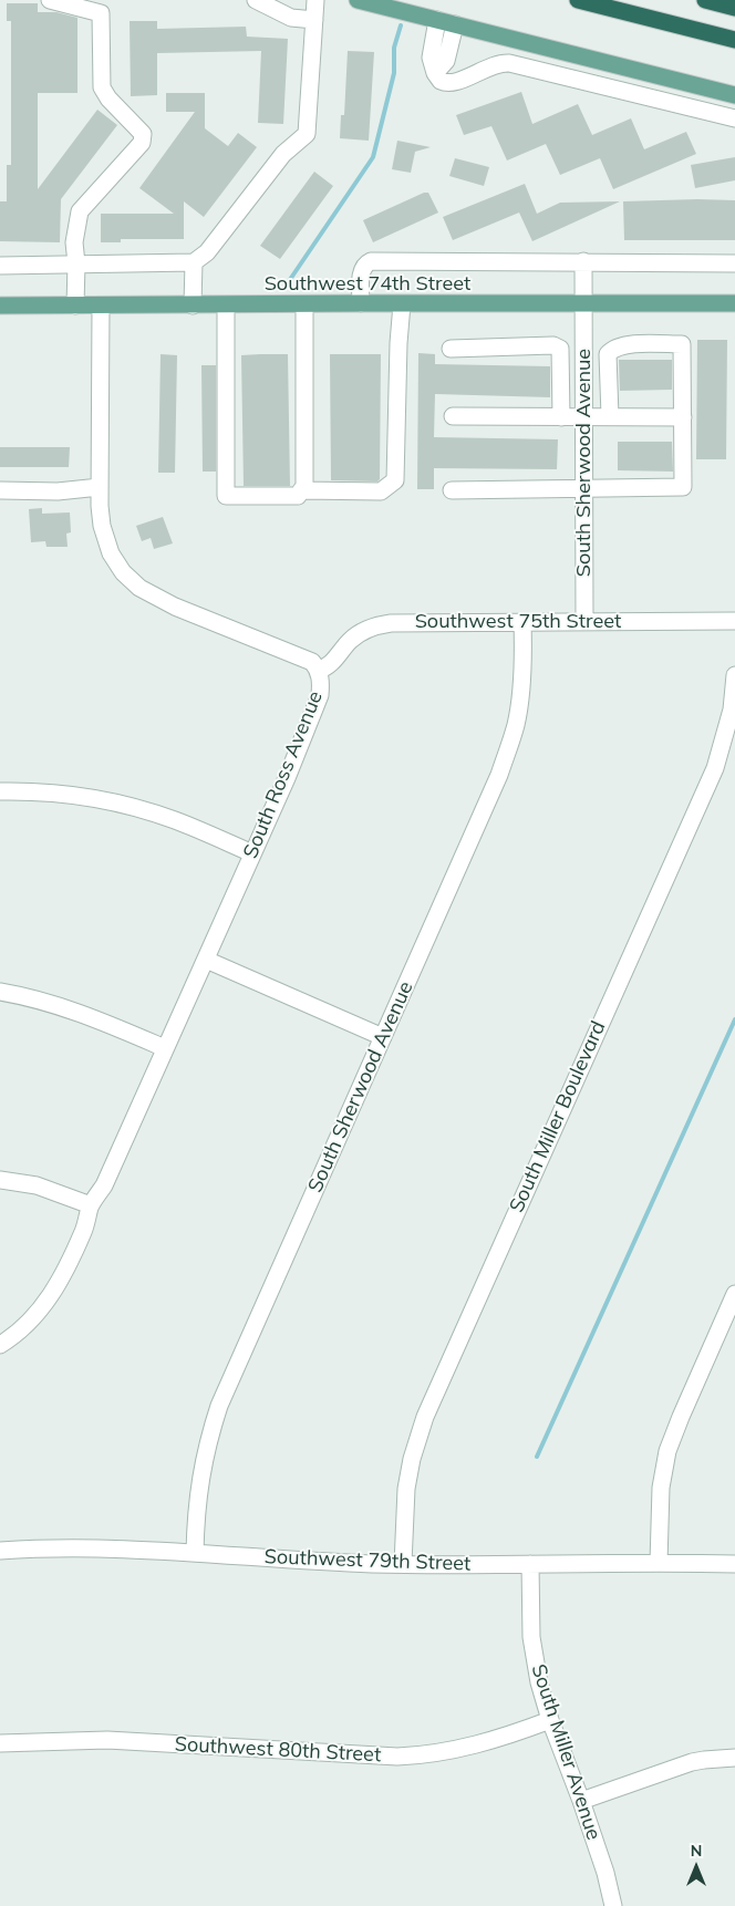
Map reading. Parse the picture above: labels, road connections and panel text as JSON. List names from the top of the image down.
{
  "streets": {
    "main road": ["Southwest 74th Street"],
    "street": [
      "South Sherwood Avenue",
      "Southwest 75th Street",
      "South Ross Avenue",
      "South Miller Boulevard",
      "Southwest 79th Street",
      "Southwest 80th Street",
      "South Miller Avenue"
    ]
  },
  "crossings": [
    ["Southwest 74th Street", "South Sherwood Avenue"],
    ["Southwest 74th Street", "South Ross Avenue"],
    ["South Sherwood Avenue", "Southwest 75th Street"],
    ["South Sherwood Avenue", "Southwest 79th Street"],
    ["Southwest 75th Street", "South Ross Avenue"],
    ["South Miller Boulevard", "Southwest 79th Street"],
    ["Southwest 79th Street", "South Miller Avenue"],
    ["Southwest 80th Street", "South Miller Avenue"]
  ],
  "north": "top"
}
